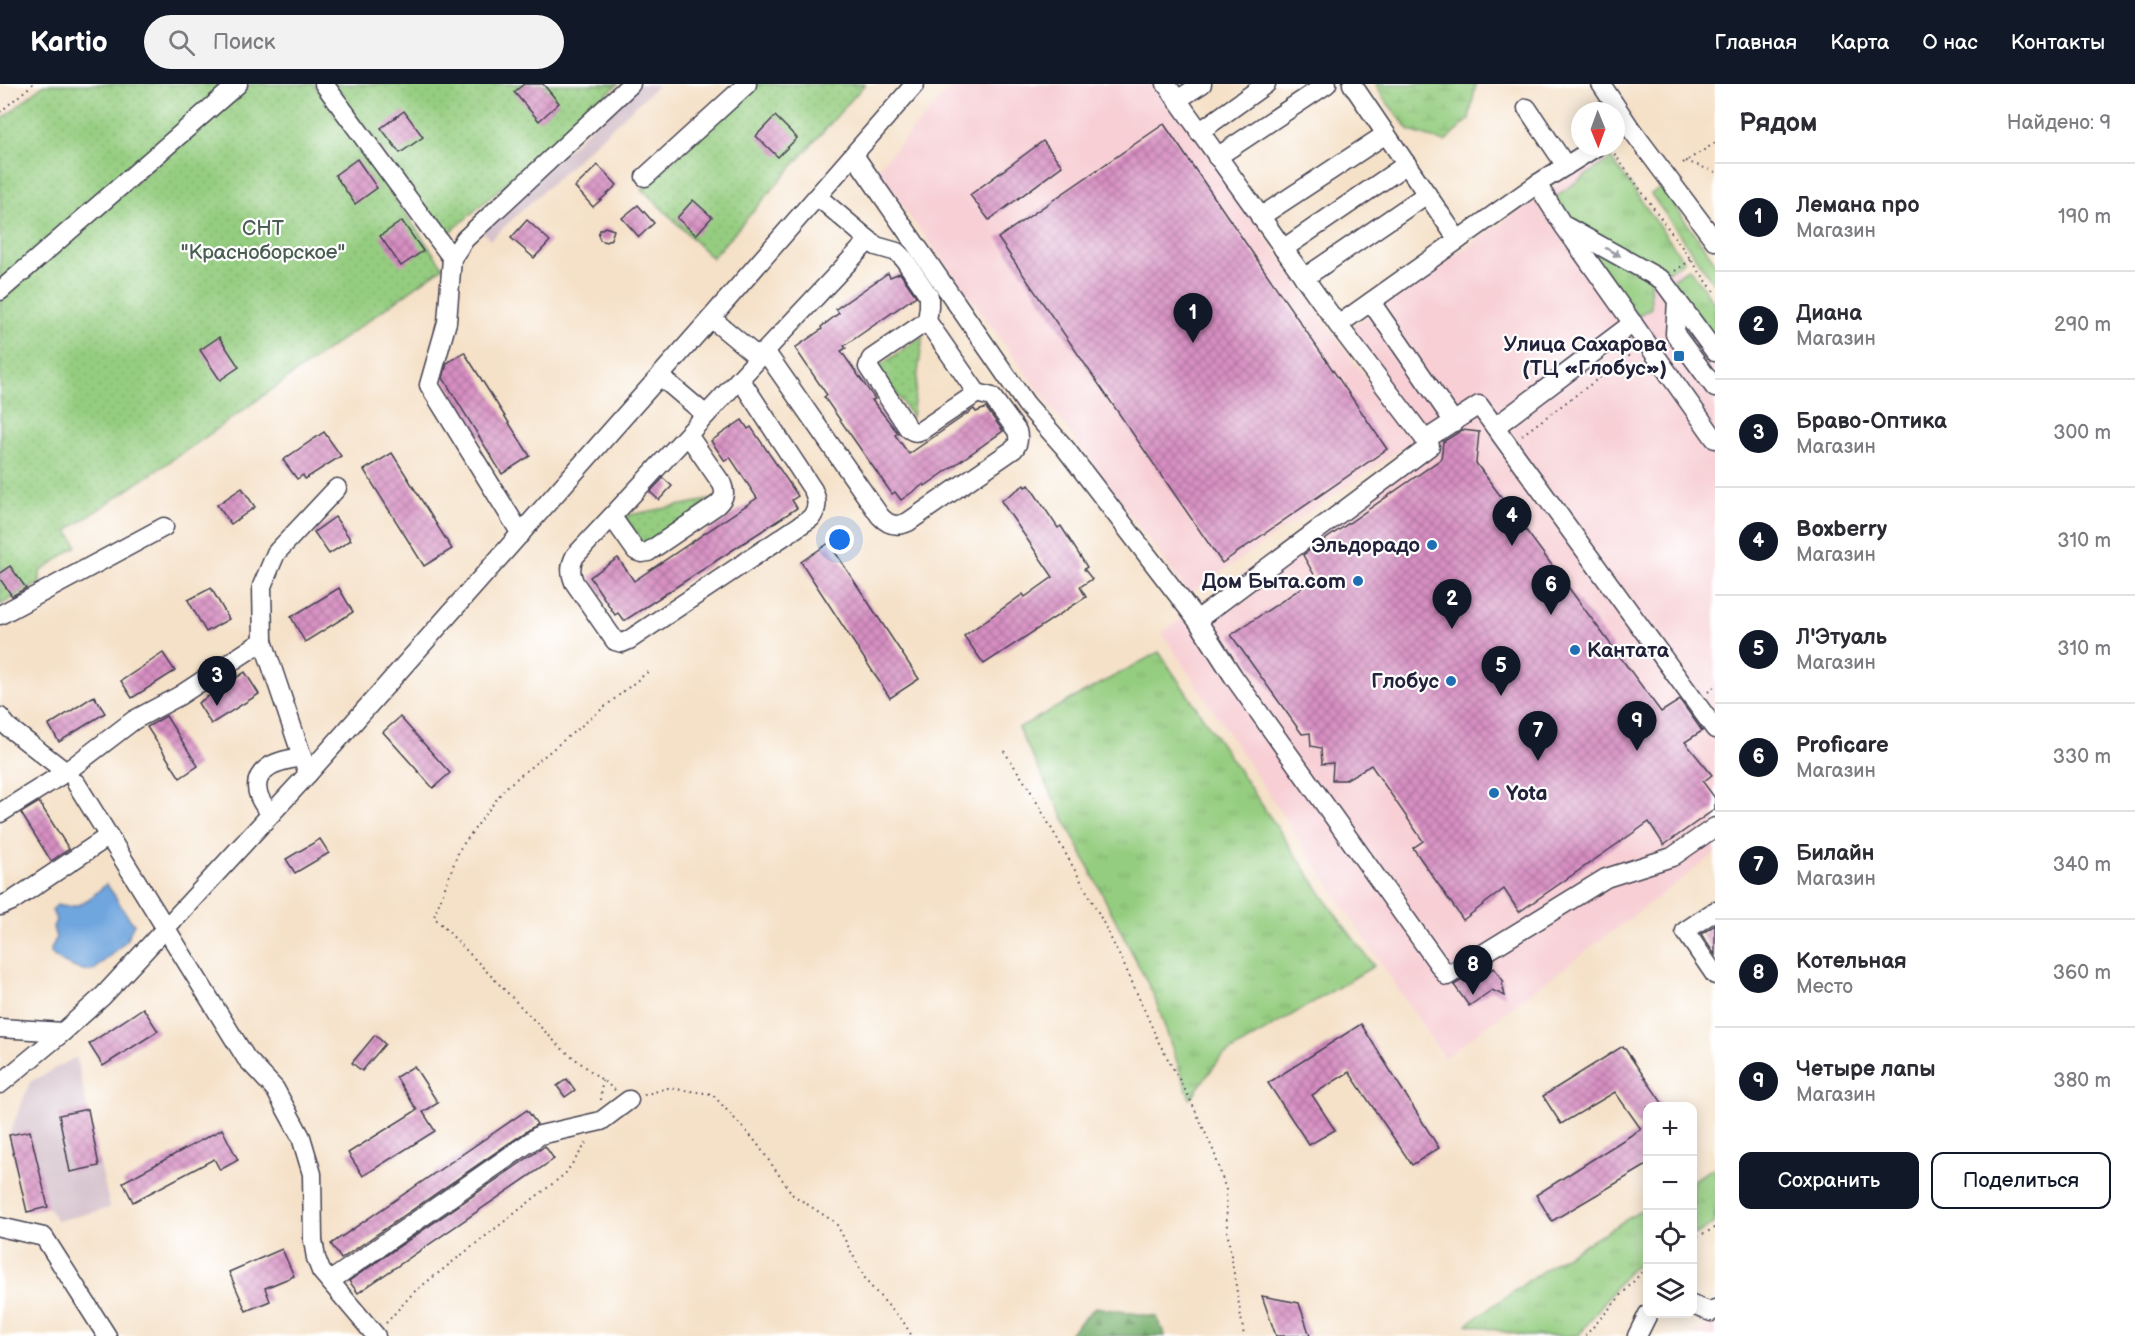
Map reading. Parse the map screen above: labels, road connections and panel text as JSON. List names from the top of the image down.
{
  "parks": ["СНТ \"Красноборское\""],
  "places": {
    "transit": ["Улица Сахарова (ТЦ «Глобус»)"],
    "other": [
      "Эльдорадо",
      "Дом Быта.com",
      "Кантата",
      "Глобус",
      "Yota"
    ]
  },
  "north": "bottom",
  "page": {
    "header": "Kartio",
    "search": "Поиск",
    "nav": [
      "Главная",
      "Карта",
      "О нас",
      "Контакты"
    ],
    "heading": ["Рядом", "Найдено: 9"],
    "list": [
      {
        "mark": "1",
        "name": "Лемана про",
        "note": "Магазин",
        "value": "190 m"
      },
      {
        "mark": "2",
        "name": "Диана",
        "note": "Магазин",
        "value": "290 m"
      },
      {
        "mark": "3",
        "name": "Браво-Оптика",
        "note": "Магазин",
        "value": "300 m"
      },
      {
        "mark": "4",
        "name": "Boxberry",
        "note": "Магазин",
        "value": "310 m"
      },
      {
        "mark": "5",
        "name": "Л'Этуаль",
        "note": "Магазин",
        "value": "310 m"
      },
      {
        "mark": "6",
        "name": "Proficare",
        "note": "Магазин",
        "value": "330 m"
      },
      {
        "mark": "7",
        "name": "Билайн",
        "note": "Магазин",
        "value": "340 m"
      },
      {
        "mark": "8",
        "name": "Котельная",
        "note": "Место",
        "value": "360 m"
      },
      {
        "mark": "9",
        "name": "Четыре лапы",
        "note": "Магазин",
        "value": "380 m"
      }
    ],
    "pins": [
      "1",
      "4",
      "6",
      "2",
      "5",
      "3",
      "9",
      "7",
      "8"
    ],
    "map_buttons": ["+", "−"],
    "buttons": ["Сохранить", "Поделиться"]
  }
}
